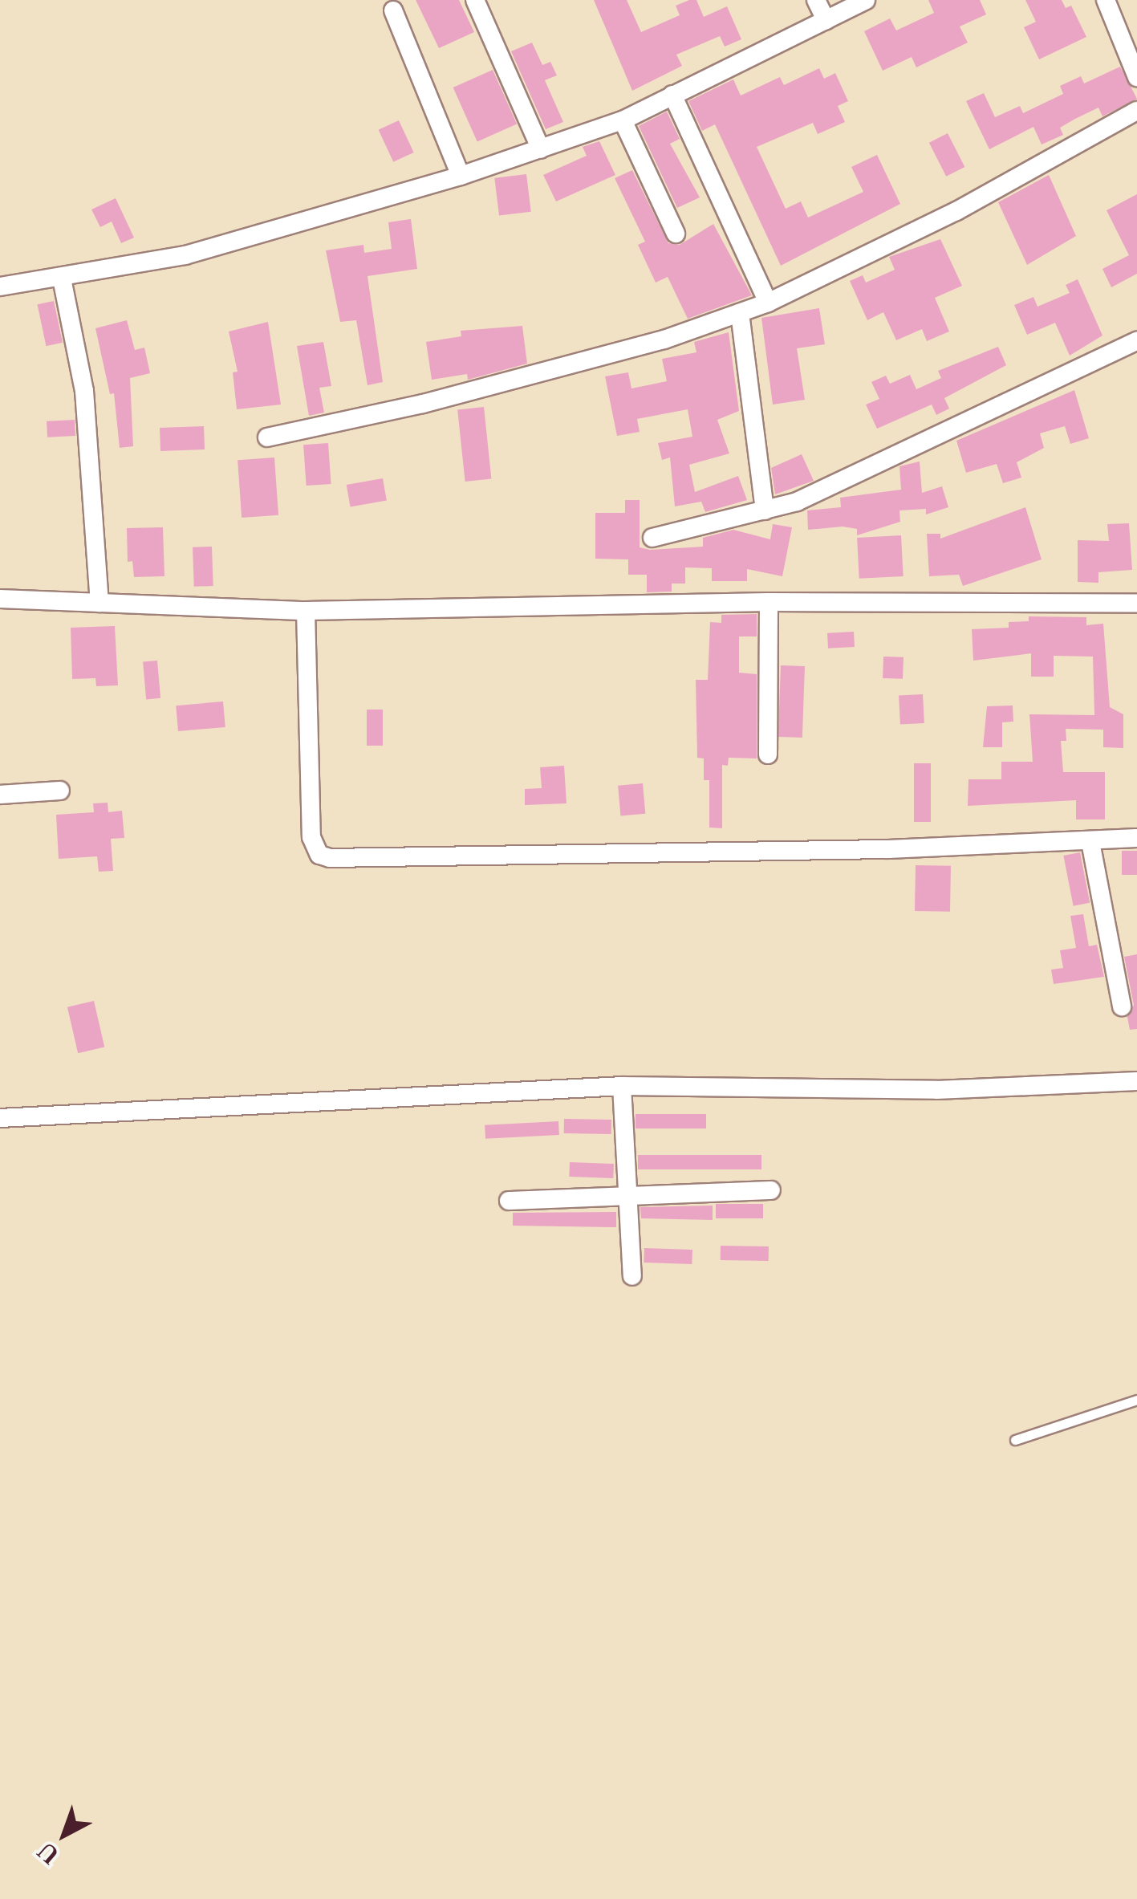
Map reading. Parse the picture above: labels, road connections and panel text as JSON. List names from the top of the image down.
{
  "north": "bottom left"
}
